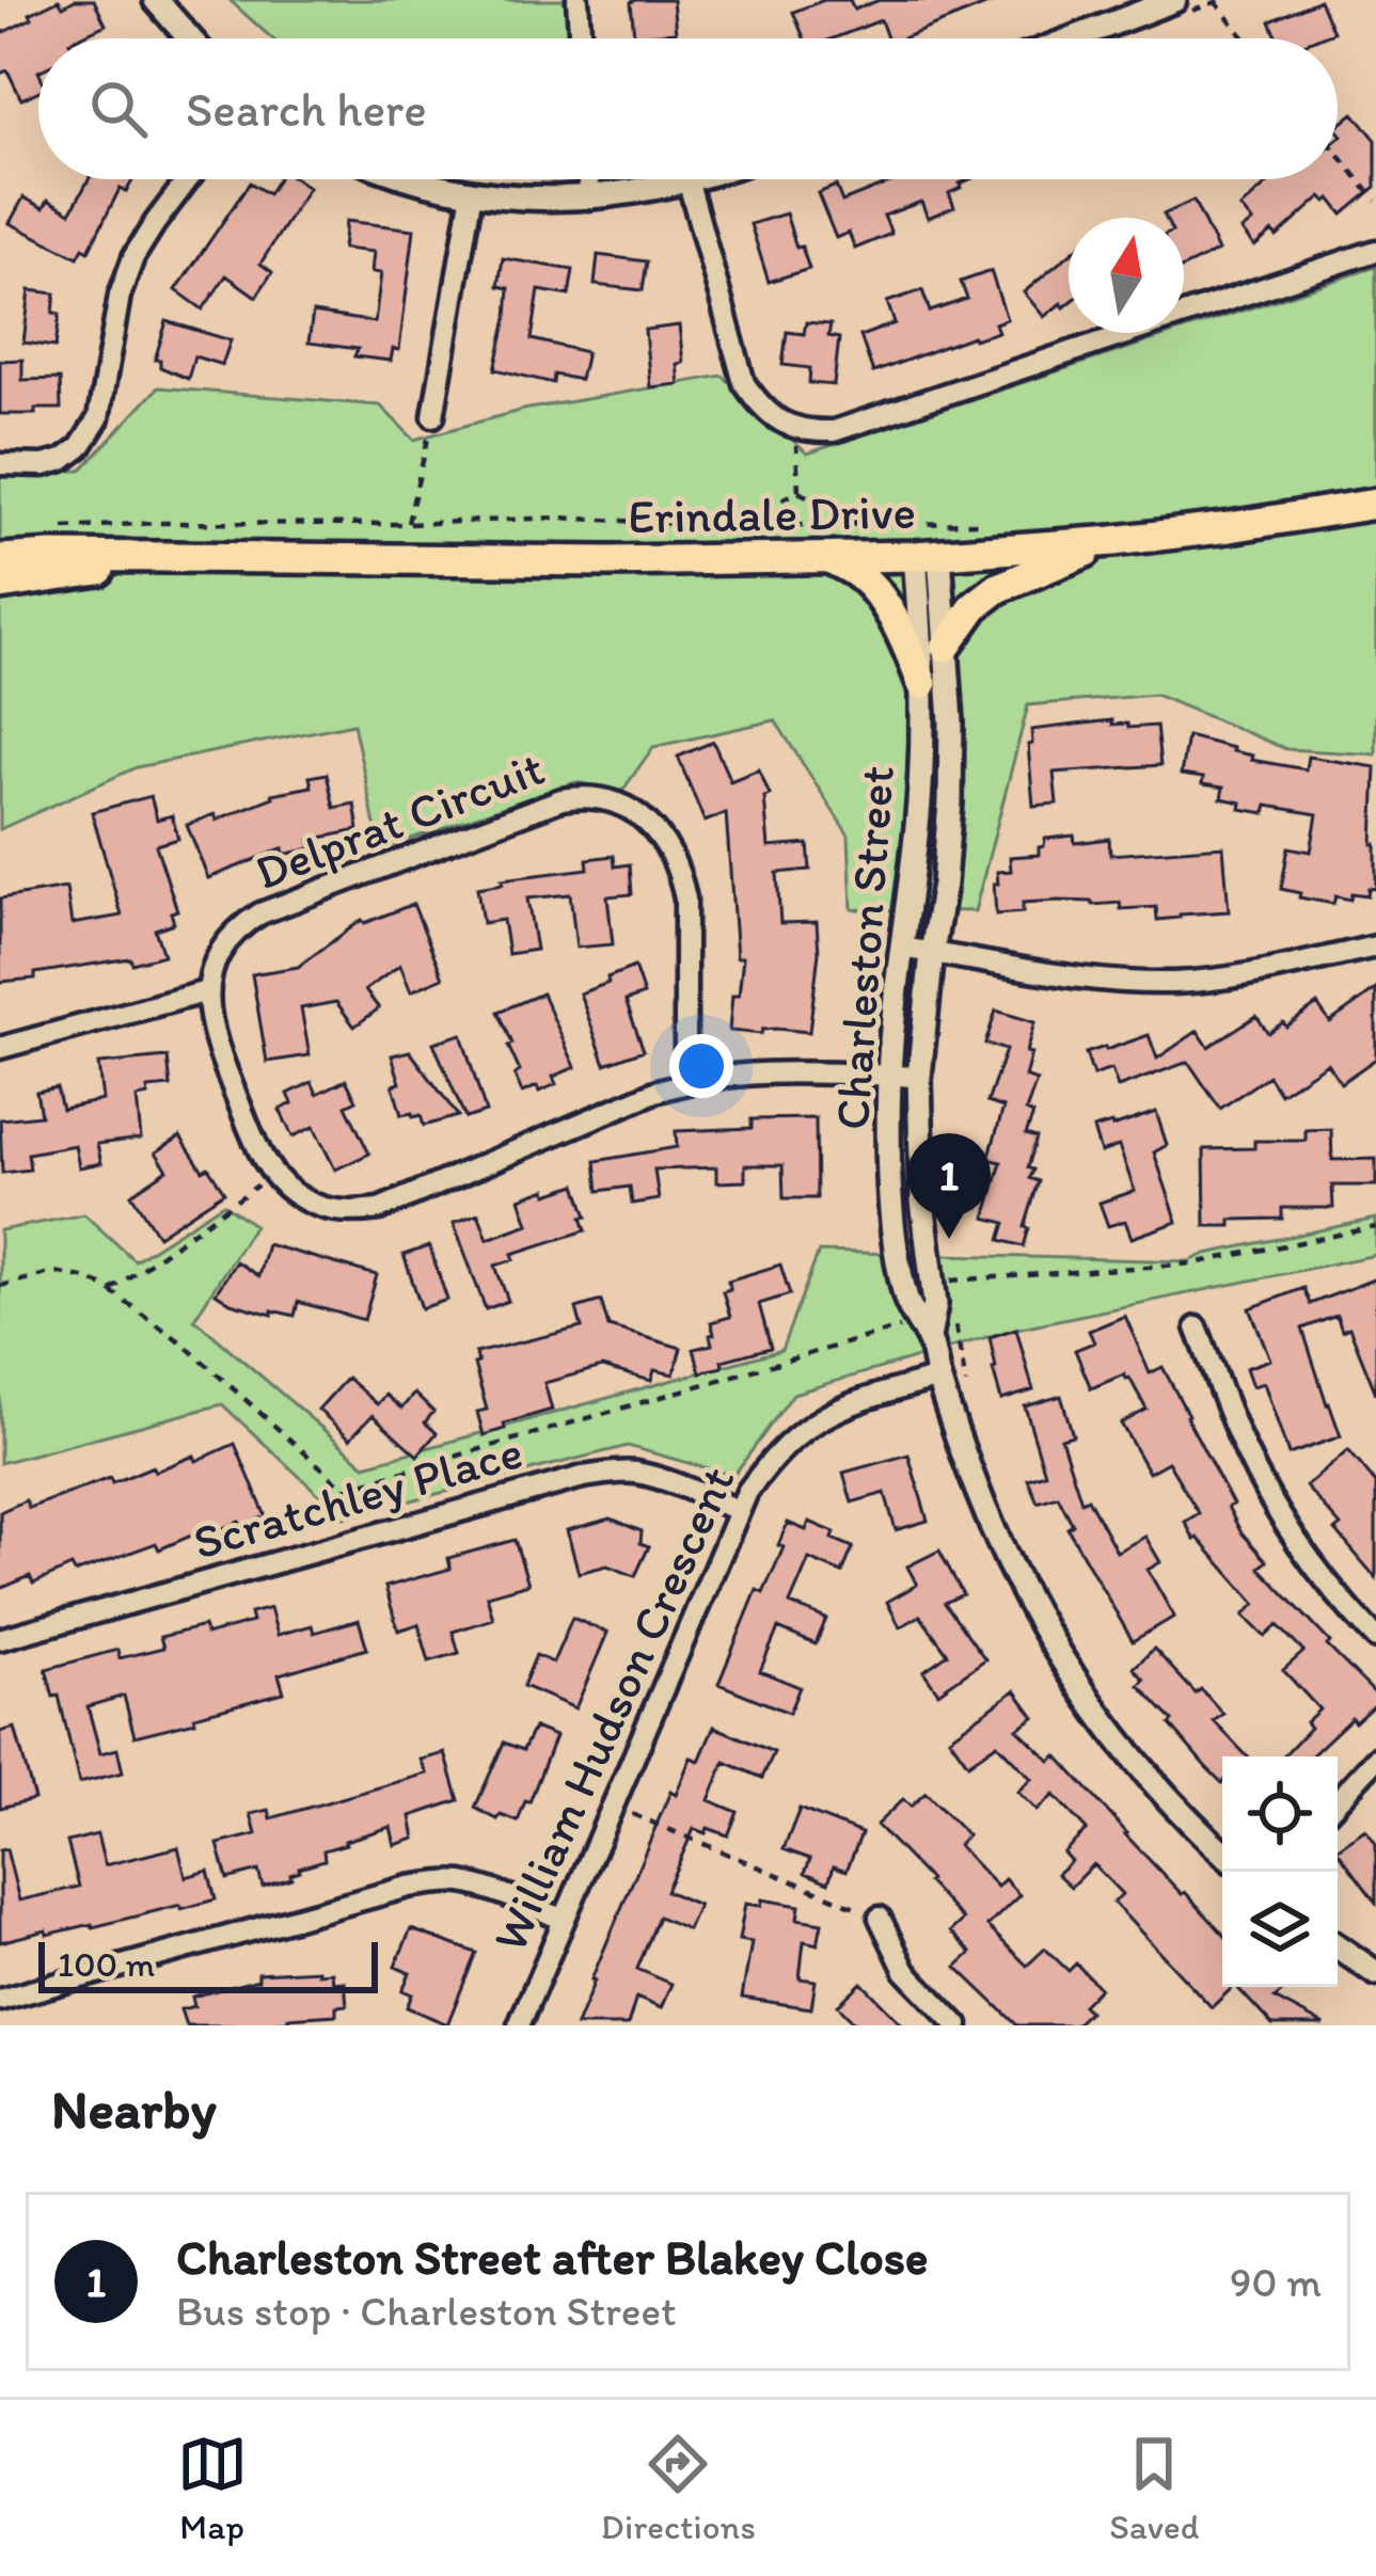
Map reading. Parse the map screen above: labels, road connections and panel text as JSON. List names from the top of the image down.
{
  "streets": {
    "main road": ["Erindale Drive"],
    "street": [
      "Delprat Circuit",
      "Charleston Street",
      "Scratchley Place",
      "William Hudson Crescent"
    ]
  },
  "crossings": [
    ["Erindale Drive", "Charleston Street"],
    ["Charleston Street", "William Hudson Crescent"],
    ["Scratchley Place", "William Hudson Crescent"]
  ],
  "scale_bar": "100 m",
  "north": "top",
  "page": {
    "search": "Search here",
    "pins": "1",
    "scale": "100 m",
    "heading": "Nearby",
    "list": [
      {
        "mark": "1",
        "name": "Charleston Street after Blakey Close",
        "note": "Bus stop · Charleston Street",
        "value": "90 m"
      }
    ],
    "nav": ["Map", "Directions", "Saved"]
  }
}
